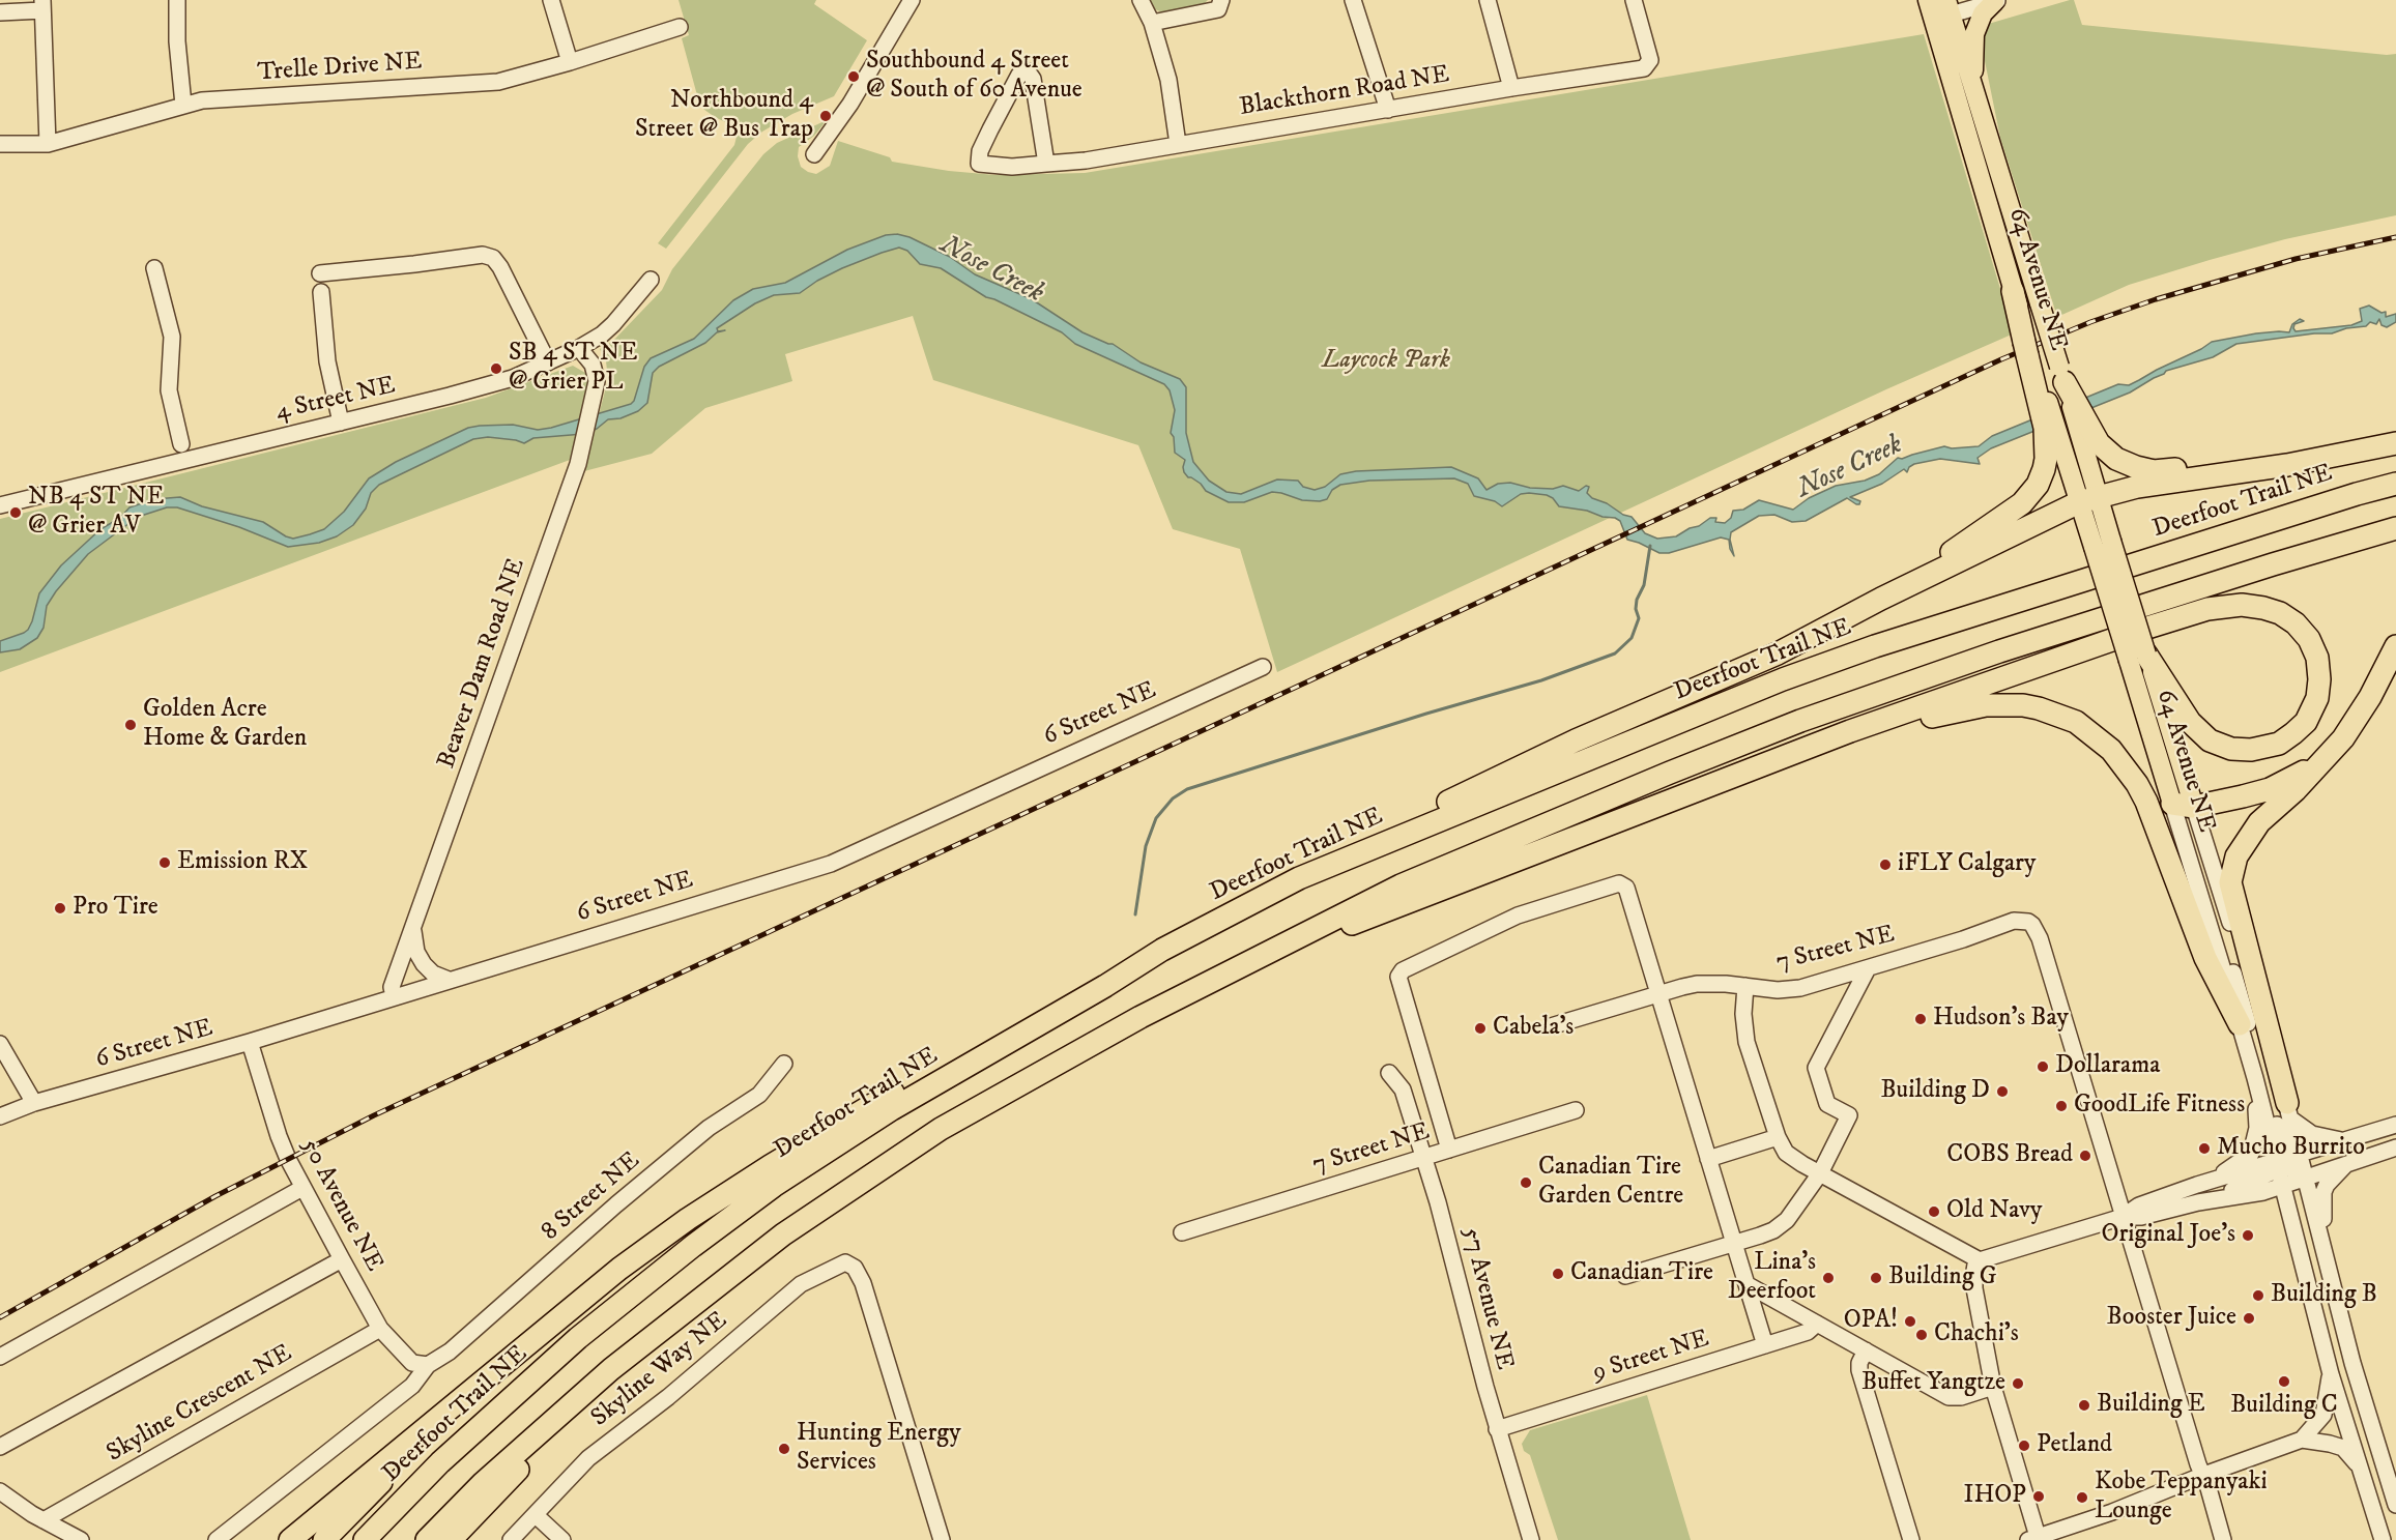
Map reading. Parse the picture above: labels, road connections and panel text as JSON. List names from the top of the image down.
{
  "streets": {
    "highway": ["Deerfoot Trail NE"],
    "main road": ["64 Avenue NE"],
    "street": [
      "Trelle Drive NE",
      "Blackthorn Road NE",
      "4 Street NE",
      "Beaver Dam Road NE",
      "6 Street NE",
      "7 Street NE",
      "8 Street NE",
      "50 Avenue NE",
      "57 Avenue NE",
      "9 Street NE",
      "Skyline Way NE",
      "Skyline Crescent NE"
    ]
  },
  "crossings": [
    ["4 Street NE", "Beaver Dam Road NE"],
    ["Beaver Dam Road NE", "6 Street NE"],
    ["6 Street NE", "50 Avenue NE"],
    ["7 Street NE", "57 Avenue NE"],
    ["8 Street NE", "50 Avenue NE"],
    ["50 Avenue NE", "Skyline Crescent NE"],
    ["57 Avenue NE", "9 Street NE"]
  ],
  "water": ["Nose Creek"],
  "parks": ["Laycock Park"],
  "places": [
    "Southbound 4 Street @ South of 60 Avenue",
    "Northbound 4 Street @ Bus Trap",
    "SB 4 ST NE @ Grier PL",
    "NB 4 ST NE @ Grier AV",
    "Golden Acre Home & Garden",
    "Emission RX",
    "iFLY Calgary",
    "Pro Tire",
    "Hudson's Bay",
    "Cabela's",
    "Dollarama",
    "Building D",
    "GoodLife Fitness",
    "Mucho Burrito",
    "COBS Bread",
    "Canadian Tire Garden Centre",
    "Old Navy",
    "Original Joe's",
    "Canadian Tire",
    "Lina's Deerfoot",
    "Building G",
    "Building B",
    "Booster Juice",
    "OPA!",
    "Chachi’s",
    "Building C",
    "Buffet Yangtze",
    "Building E",
    "Petland",
    "Hunting Energy Services",
    "IHOP",
    "Kobe Teppanyaki Lounge"
  ]
}
